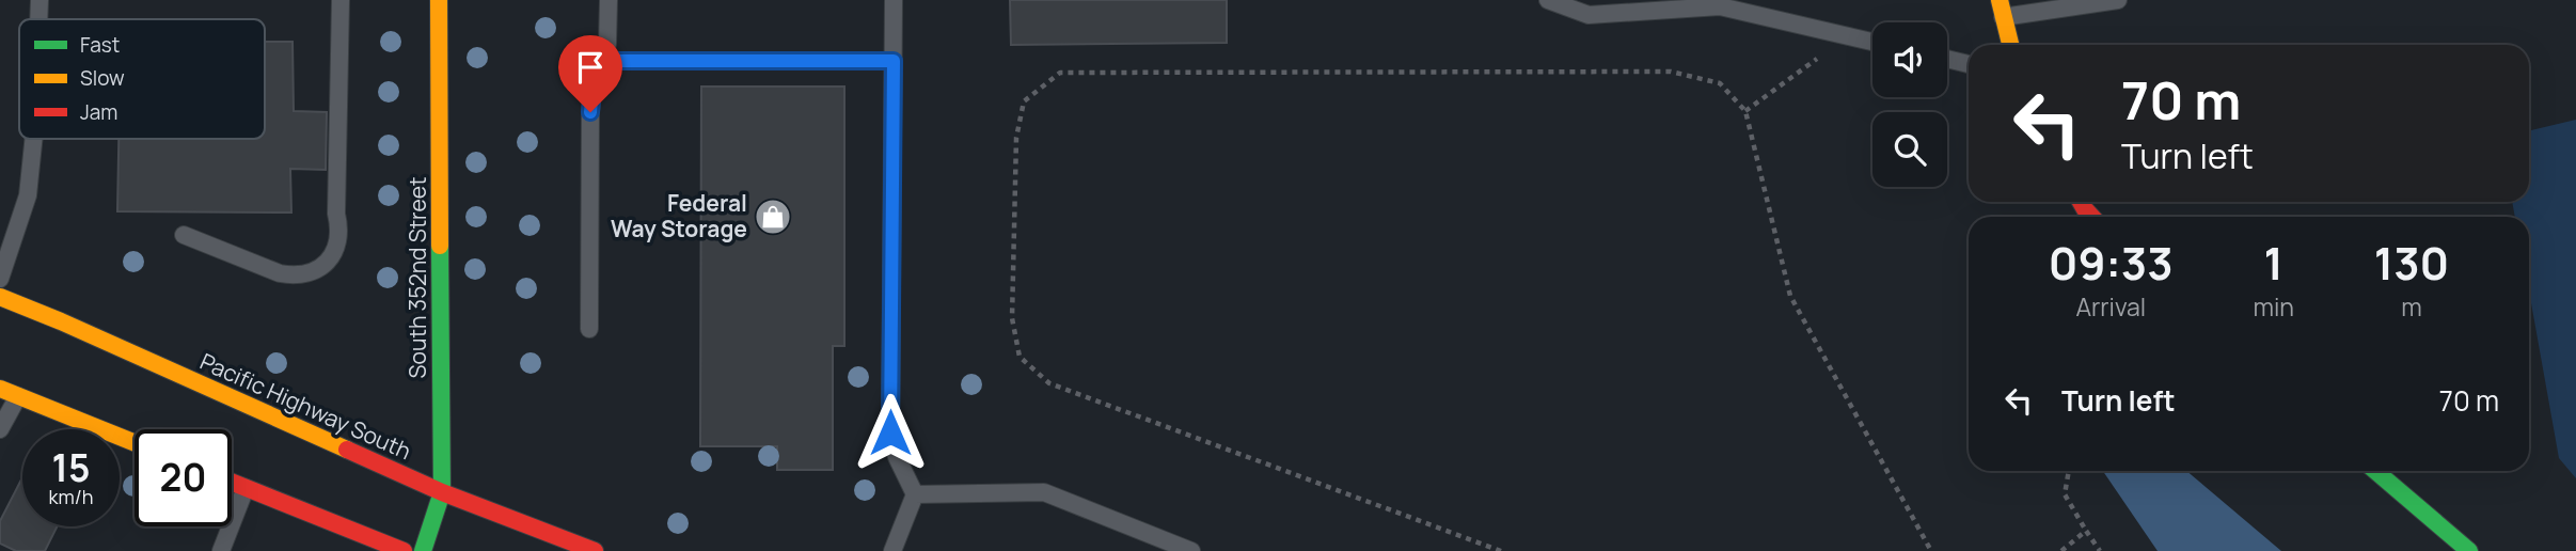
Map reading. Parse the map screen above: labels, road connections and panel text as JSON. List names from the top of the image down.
{
  "streets": {
    "main road": ["South 352nd Street", "Pacific Highway South"]
  },
  "crossings": [
    ["South 352nd Street", "Pacific Highway South"]
  ],
  "places": {
    "shop": ["Federal Way Storage"]
  },
  "legend": ["Fast", "Slow", "Jam"],
  "page": {
    "turn": ["70 m", "Turn left"],
    "eta": [
      "09:33",
      "Arrival",
      "1",
      "min",
      "130",
      "m"
    ],
    "list": [
      {
        "name": "Turn left",
        "value": "70 m"
      }
    ],
    "speed": "15 km/h",
    "limit": "20"
  }
}
